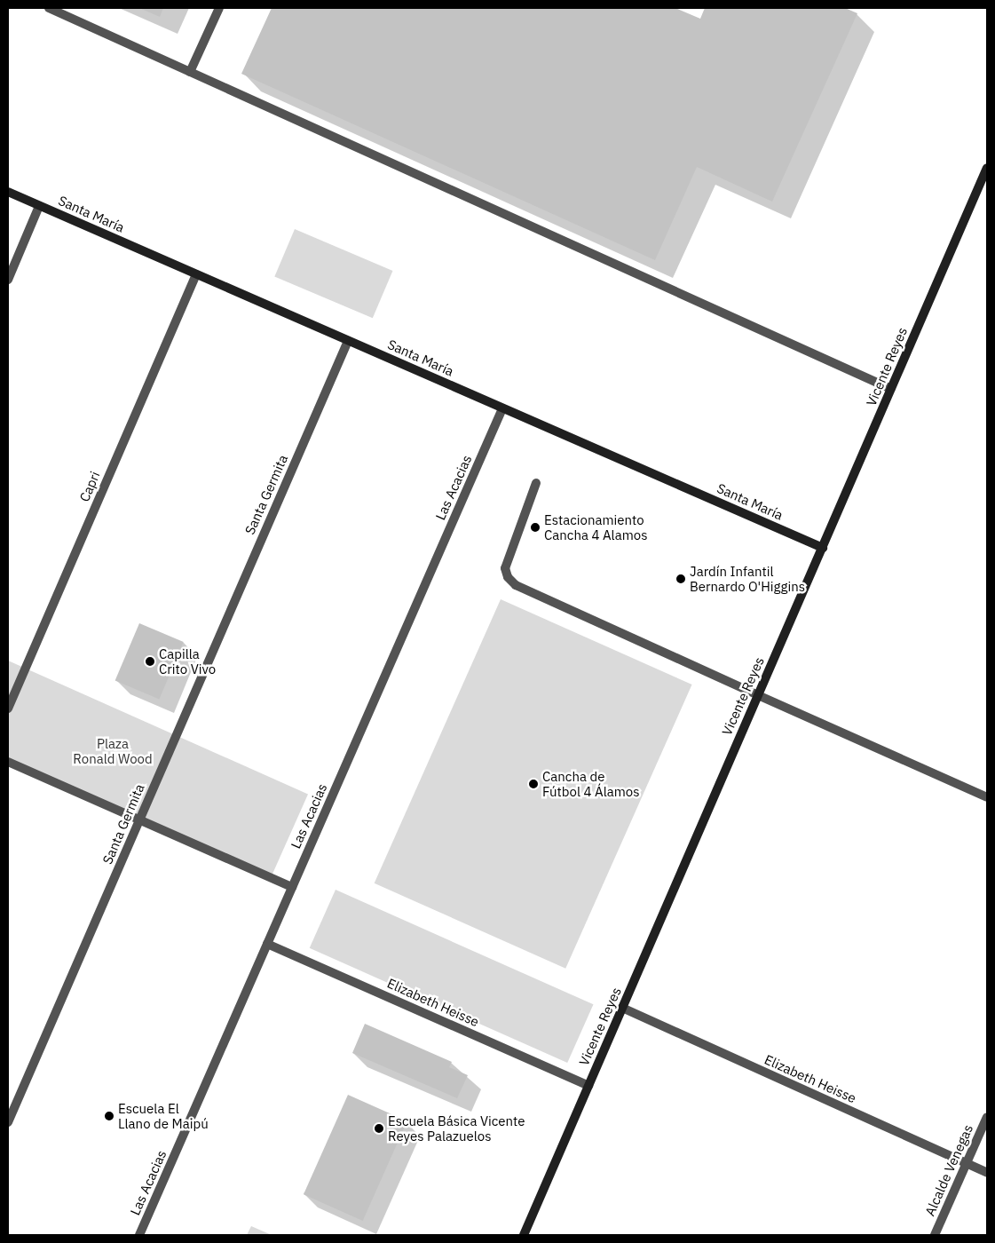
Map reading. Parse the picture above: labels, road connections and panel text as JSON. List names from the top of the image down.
{
  "streets": {
    "street": [
      "Santa María",
      "Vicente Reyes",
      "Capri",
      "Las Acacias",
      "Santa Germita",
      "Elizabeth Heisse",
      "Alcalde Venegas"
    ]
  },
  "crossings": [
    ["Santa María", "Vicente Reyes"],
    ["Santa María", "Capri"],
    ["Santa María", "Las Acacias"],
    ["Santa María", "Santa Germita"],
    ["Vicente Reyes", "Elizabeth Heisse"],
    ["Las Acacias", "Elizabeth Heisse"],
    ["Elizabeth Heisse", "Alcalde Venegas"]
  ],
  "parks": ["Plaza Ronald Wood"],
  "places": [
    "Estacionamiento Cancha 4 Alamos",
    "Jardín Infantil Bernardo O'Higgins",
    "Capilla Crito Vivo",
    "Cancha de Fútbol 4 Álamos",
    "Escuela El Llano de Maipú",
    "Escuela Básica Vicente Reyes Palazuelos"
  ]
}
